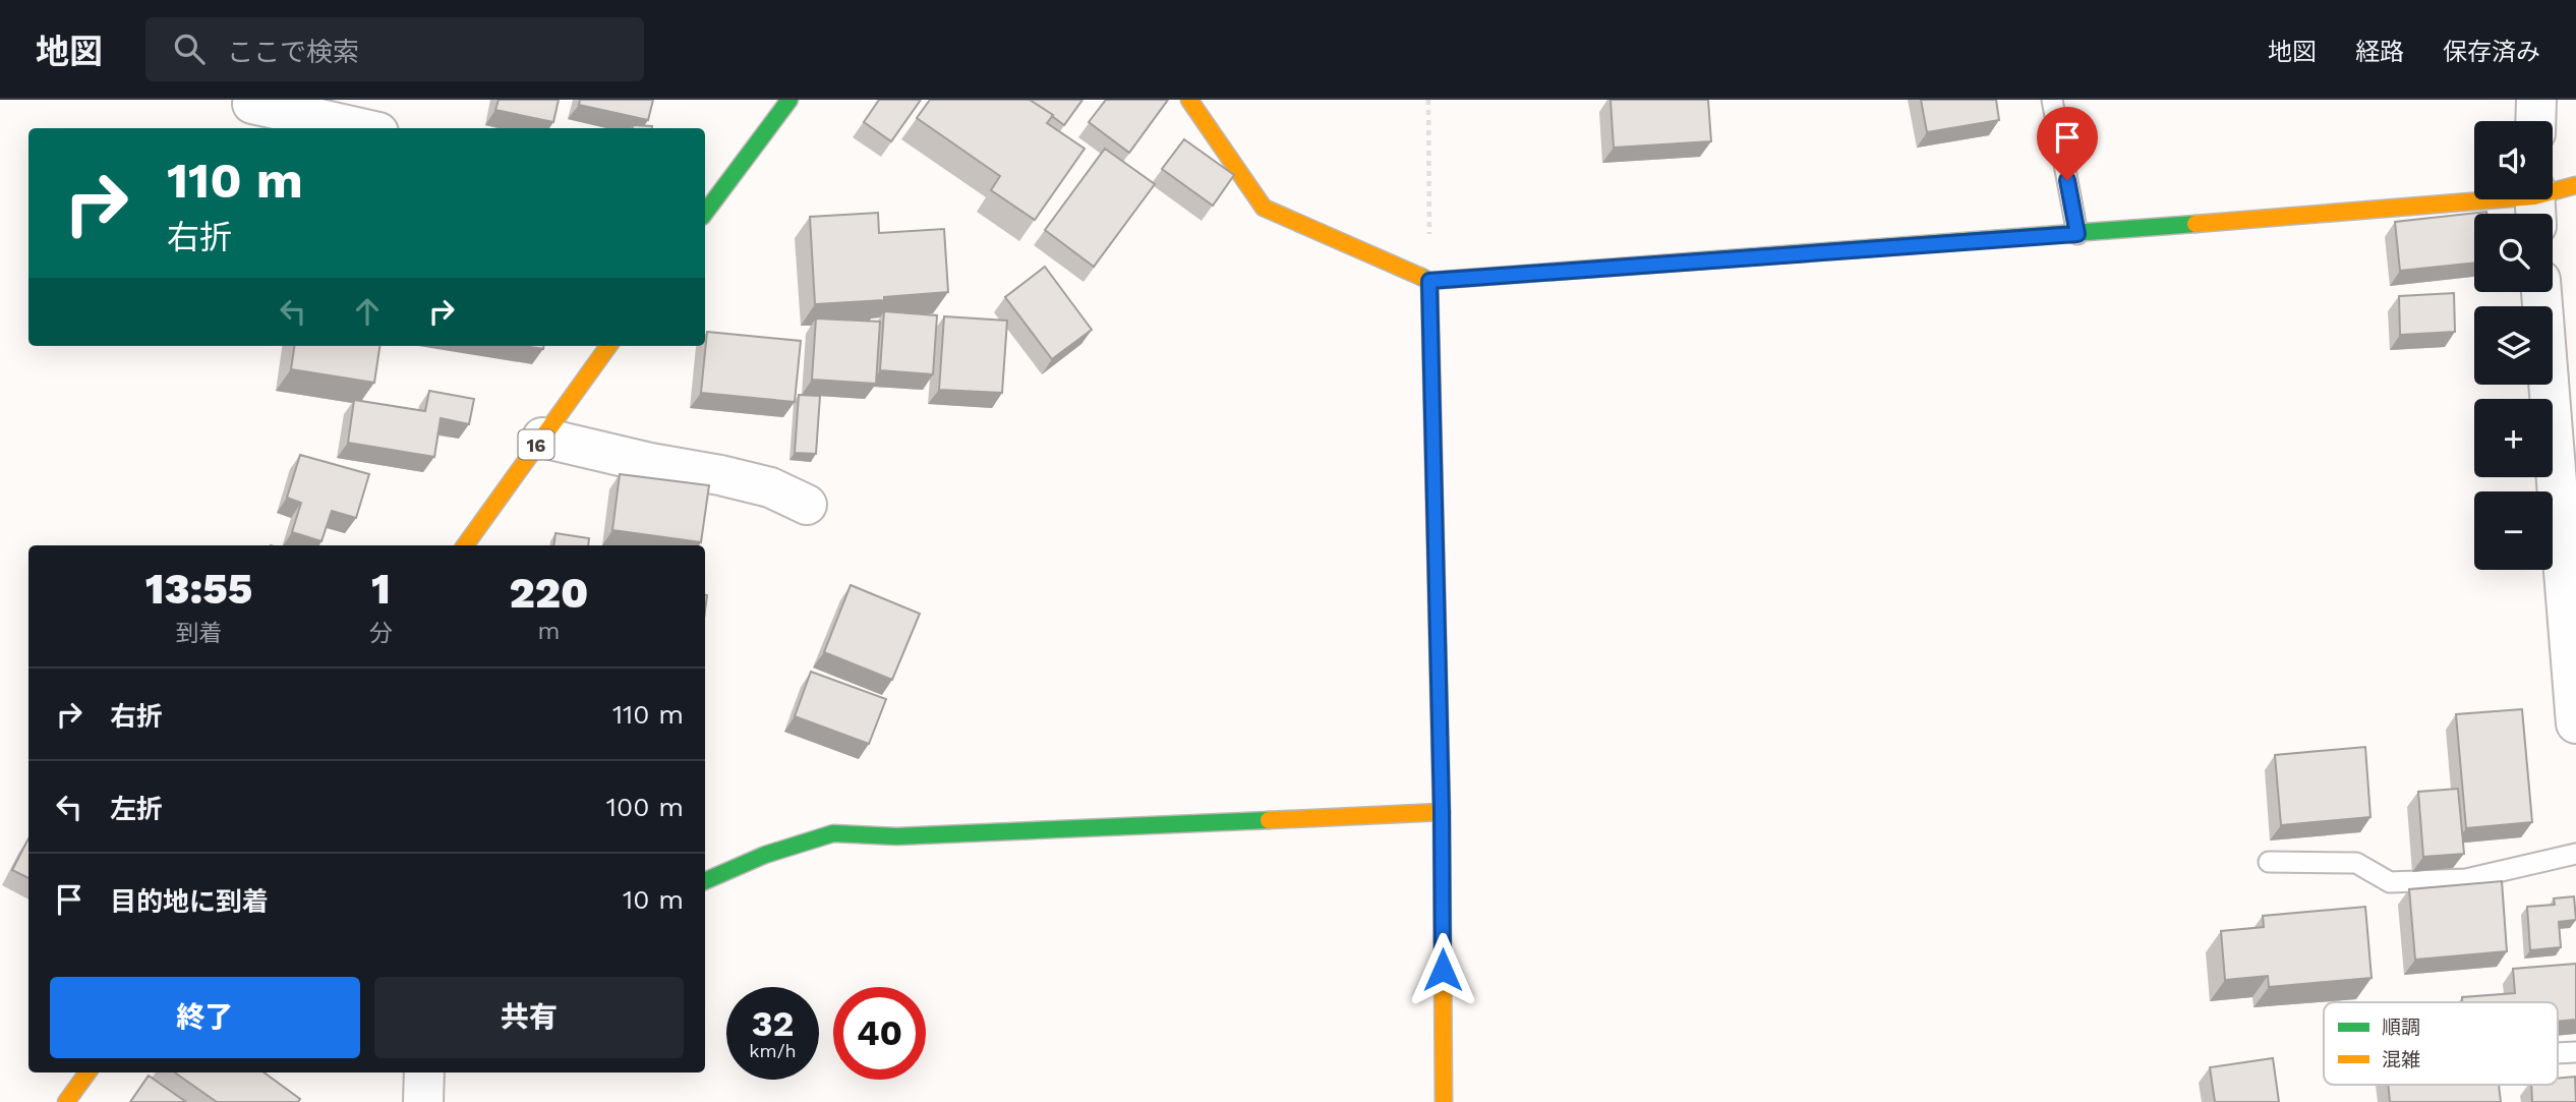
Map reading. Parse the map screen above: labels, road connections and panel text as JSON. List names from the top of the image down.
{
  "streets": {
    "street": ["16"]
  },
  "legend": ["順調", "混雑"],
  "page": {
    "header": "地図",
    "search": "ここで検索",
    "nav": ["地図", "経路", "保存済み"],
    "map_buttons": ["+", "−"],
    "turn": ["110 m", "右折"],
    "eta": [
      "13:55",
      "到着",
      "1",
      "分",
      "220",
      "m"
    ],
    "list": [
      {
        "name": "右折",
        "value": "110 m"
      },
      {
        "name": "左折",
        "value": "100 m"
      },
      {
        "name": "目的地に到着",
        "value": "10 m"
      }
    ],
    "buttons": ["終了", "共有"],
    "speed": "32 km/h",
    "limit": "40"
  }
}
